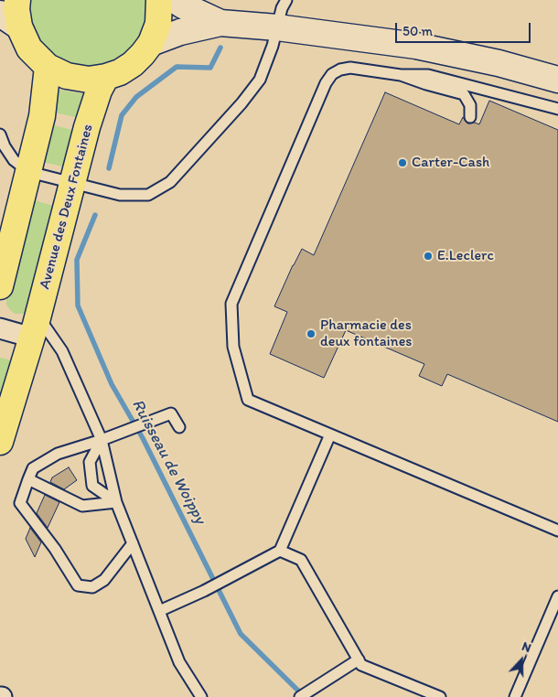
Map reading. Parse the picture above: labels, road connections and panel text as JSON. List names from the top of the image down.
{
  "streets": {
    "main road": ["Avenue des Deux Fontaines"]
  },
  "water": ["Ruisseau de Woippy"],
  "places": ["Carter-Cash", "E.Leclerc", "Pharmacie des deux fontaines"],
  "scale_bar": "50 m",
  "north": "top"
}
